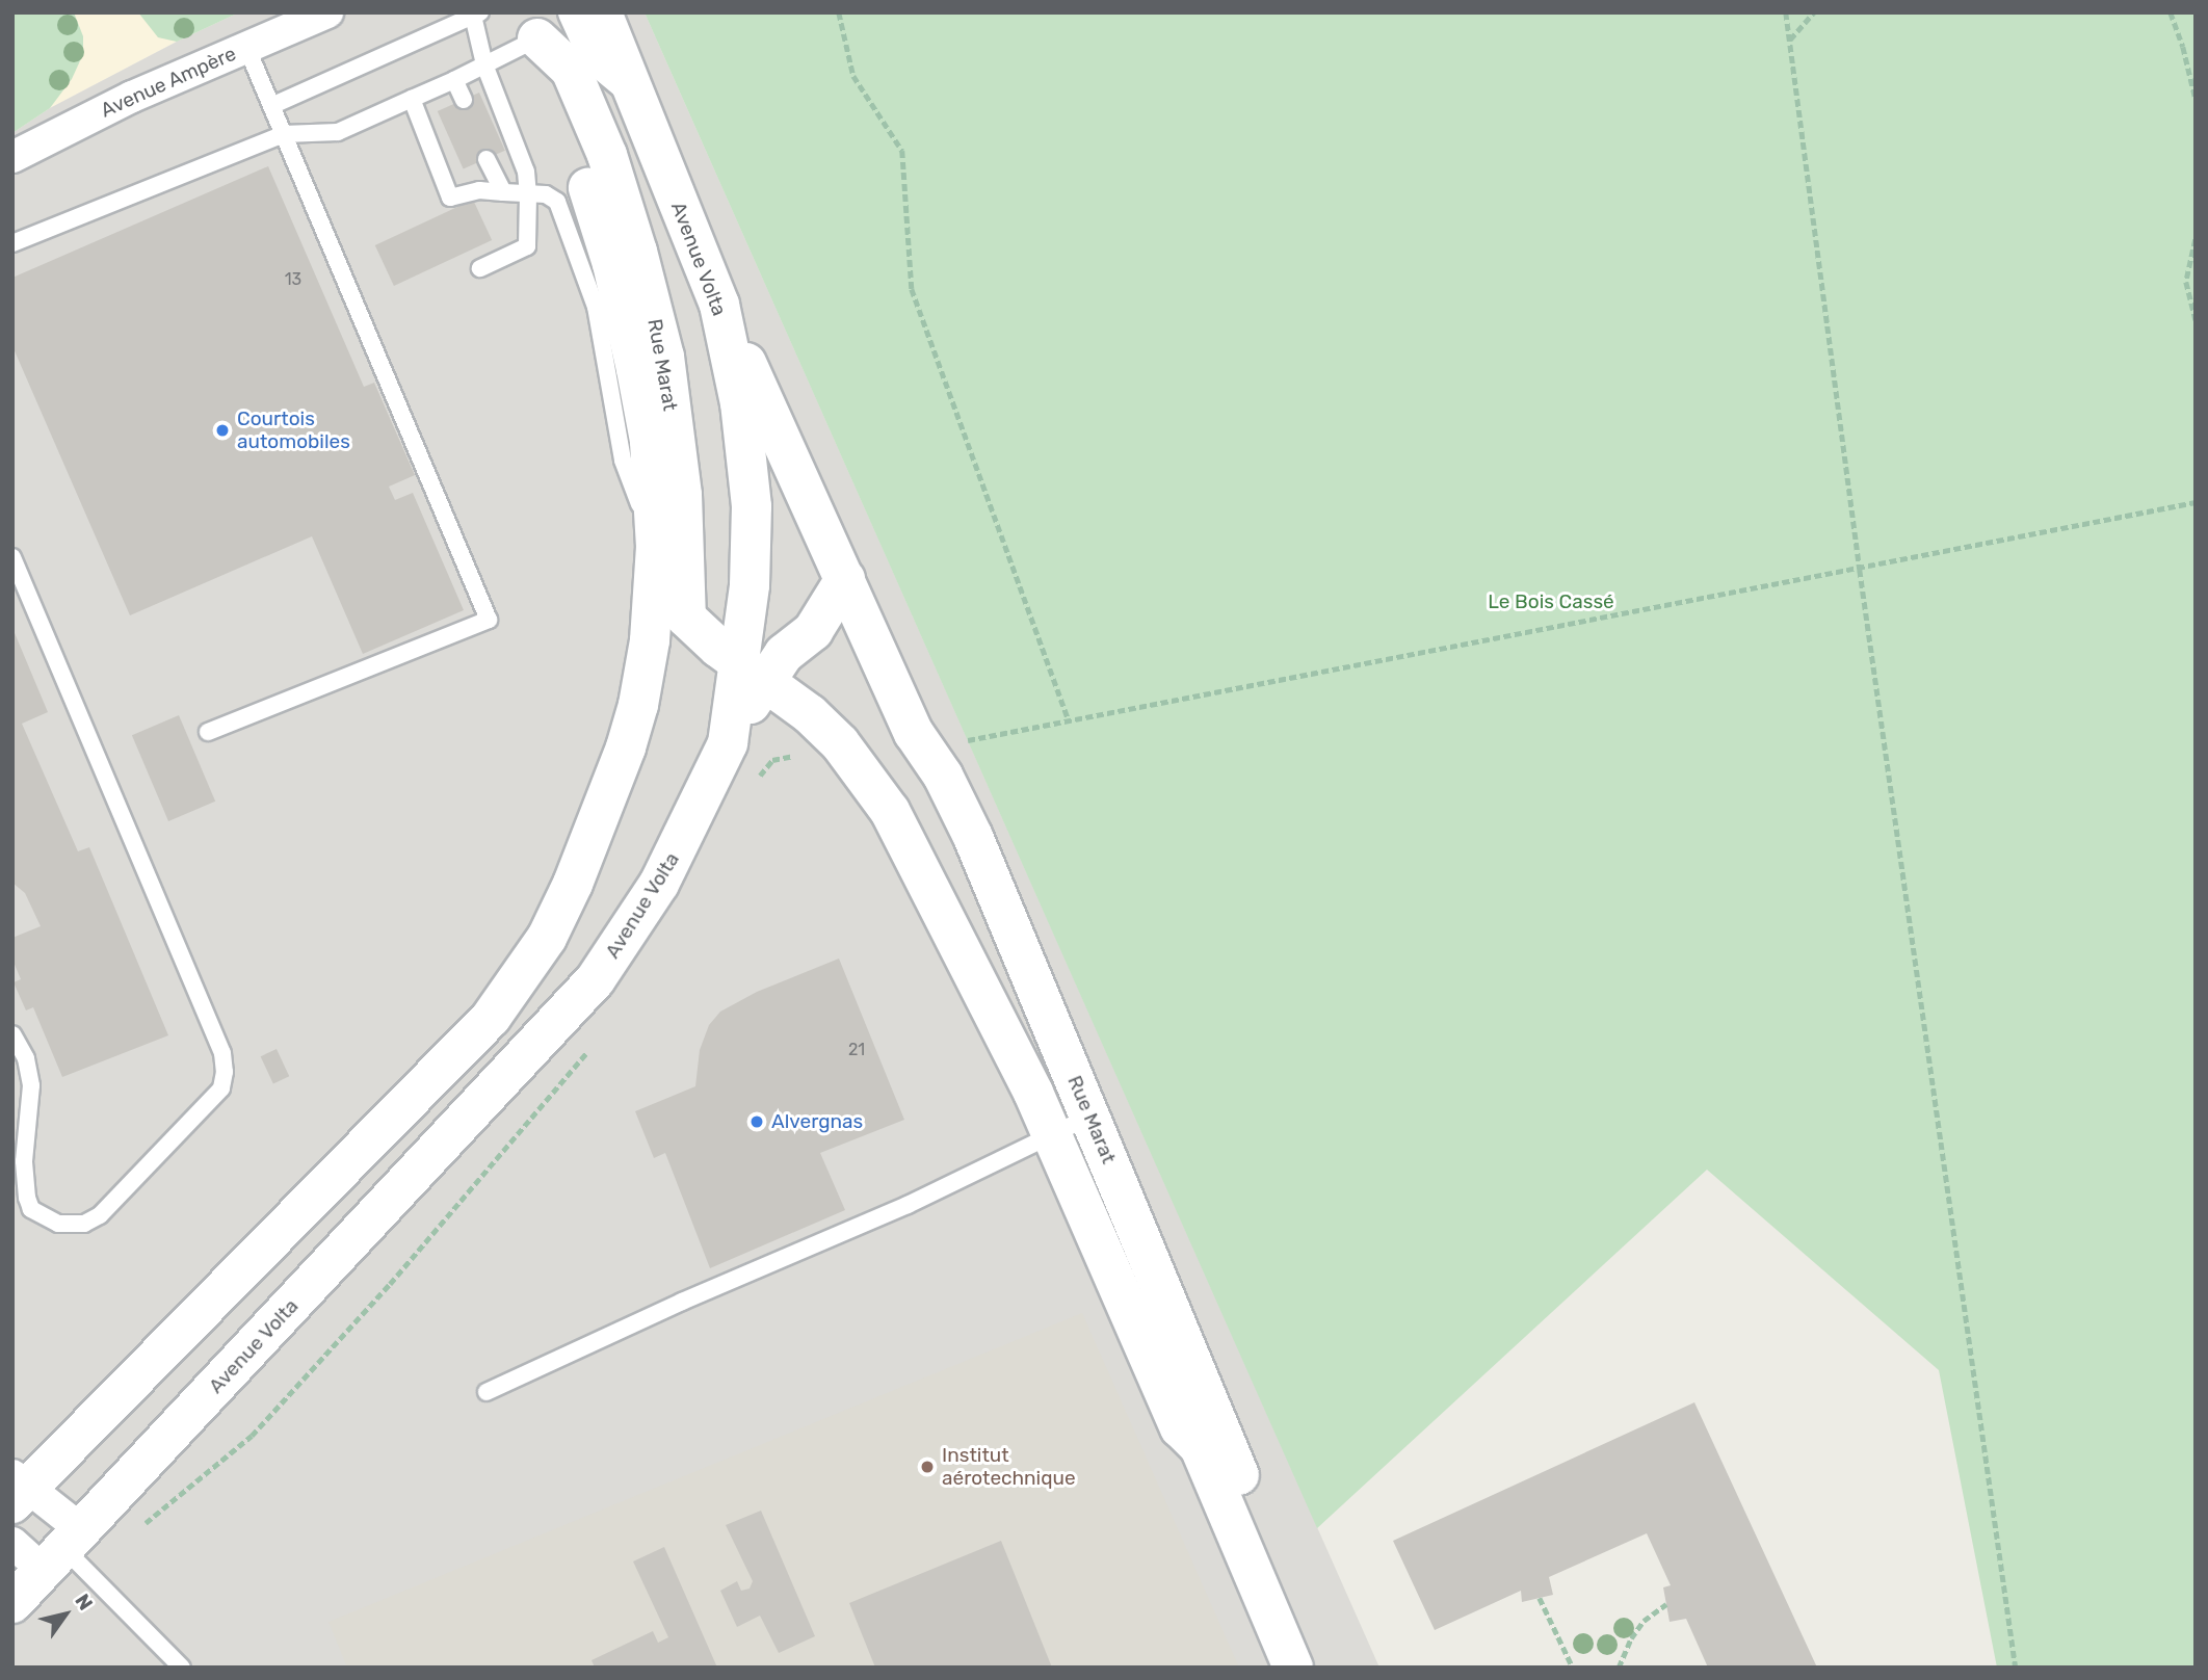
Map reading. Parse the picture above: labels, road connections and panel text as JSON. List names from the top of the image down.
{
  "streets": {
    "main road": ["Avenue Volta", "Rue Marat"],
    "street": ["Avenue Ampère"]
  },
  "crossings": [
    ["Avenue Volta", "Rue Marat"]
  ],
  "parks": ["Le Bois Cassé"],
  "places": ["Courtois automobiles", "Alvergnas", "Institut aérotechnique"],
  "house_numbers": ["13", "21"],
  "north": "top right"
}
